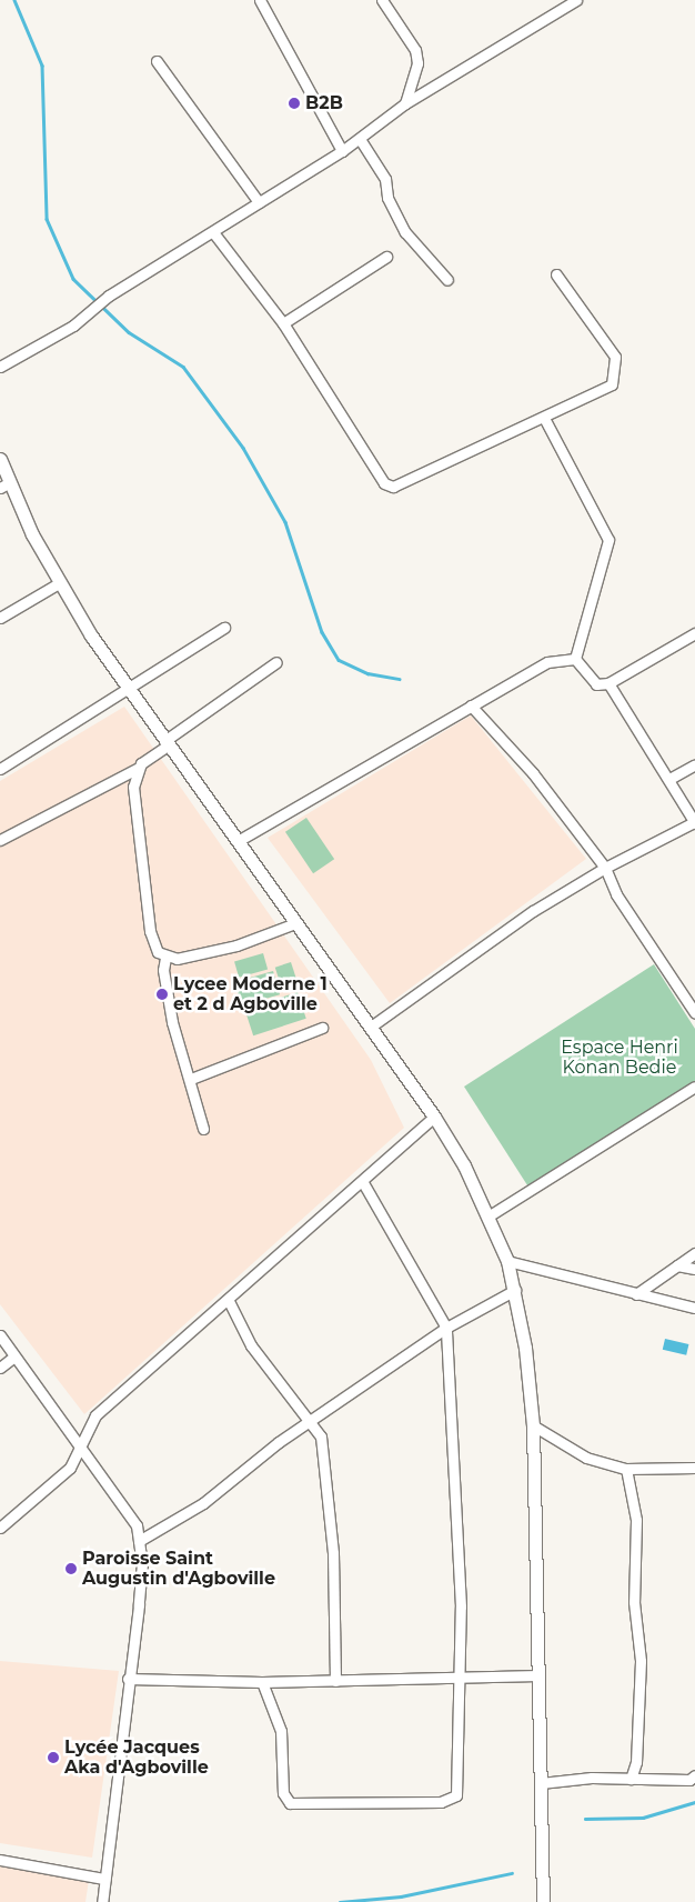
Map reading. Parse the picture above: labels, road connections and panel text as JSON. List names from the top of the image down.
{
  "parks": ["Espace Henri Konan Bedie"],
  "places": [
    "B2B",
    "Lycee Moderne 1 et 2 d Agboville",
    "Paroisse Saint Augustin d'Agboville",
    "Lycée Jacques Aka d'Agboville"
  ]
}
